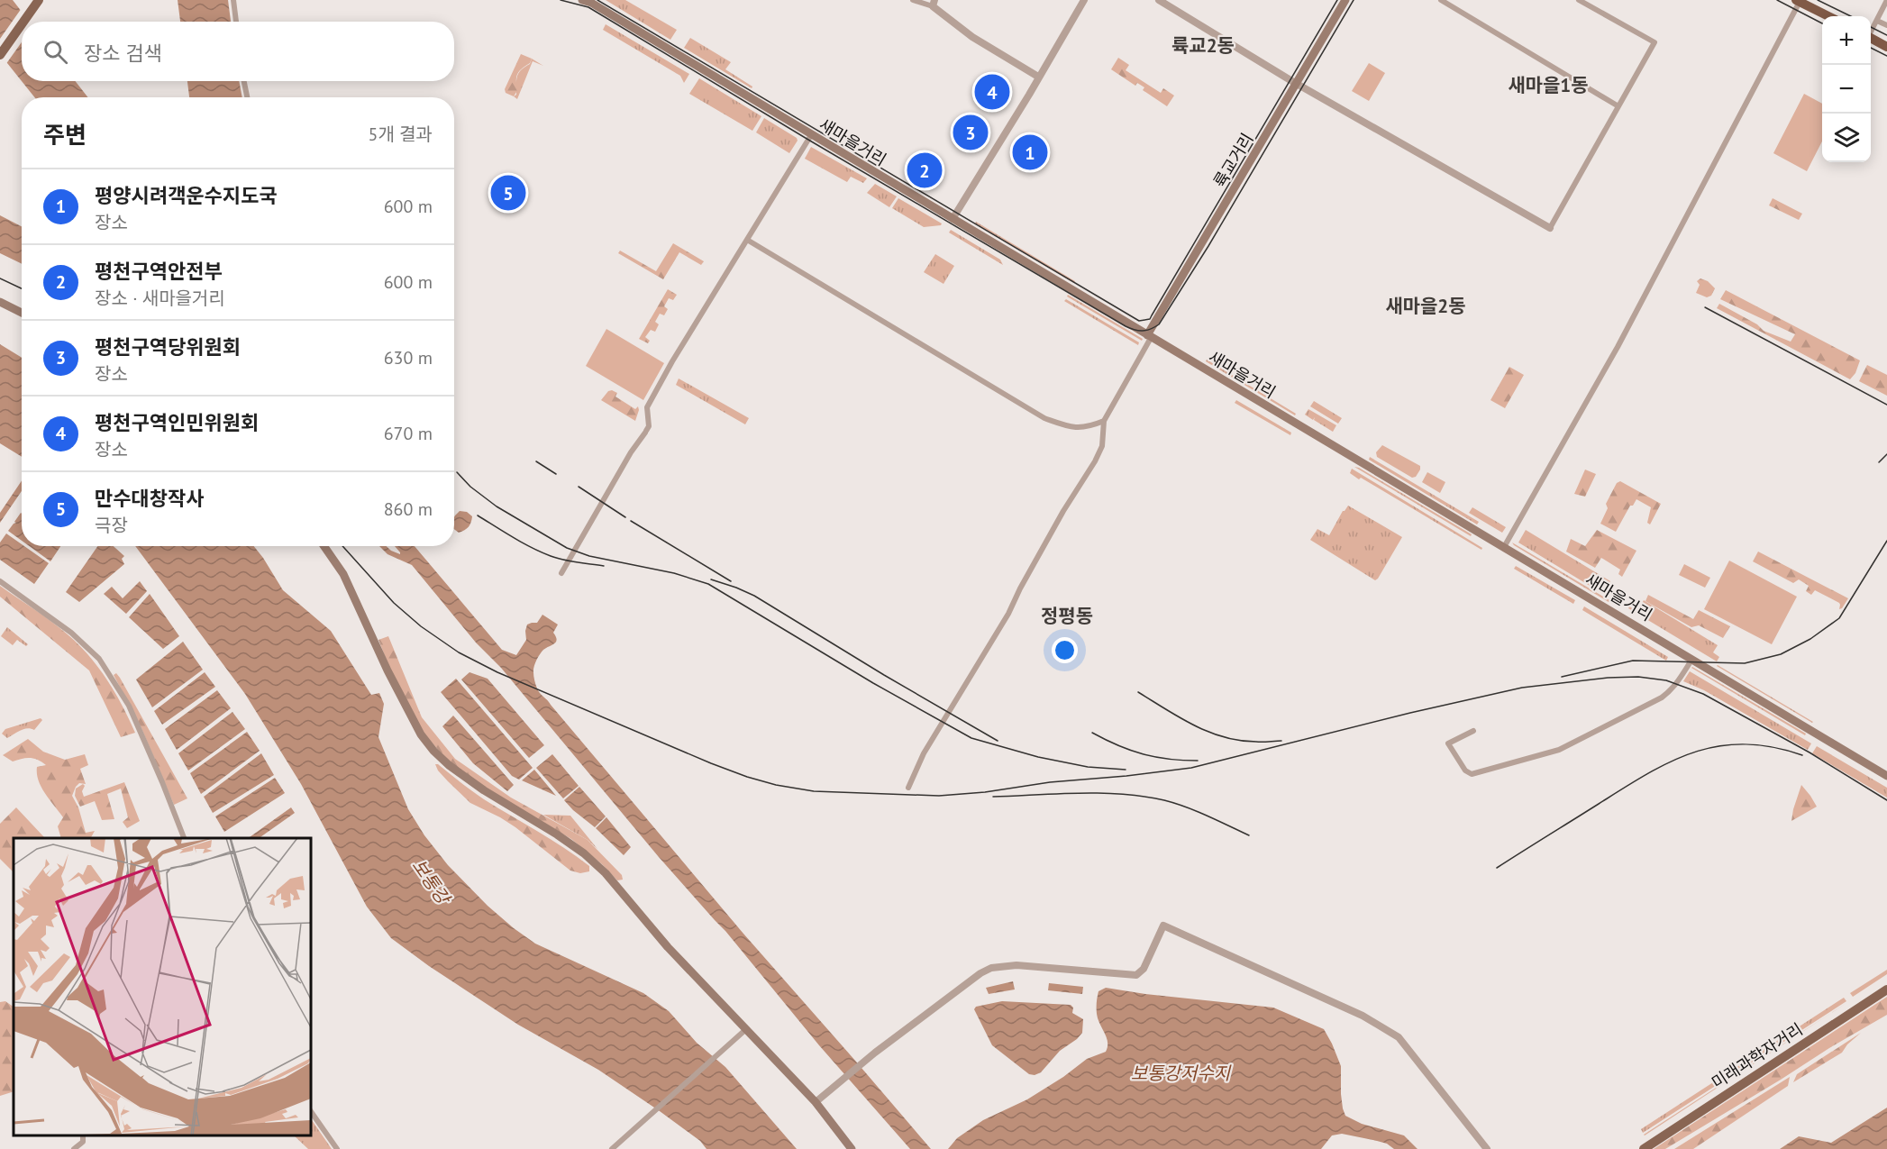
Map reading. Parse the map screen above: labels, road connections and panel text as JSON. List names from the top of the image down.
{
  "streets": {
    "main road": ["새마을거리", "륙교거리", "미래과학자거리"]
  },
  "crossings": [
    ["새마을거리", "륙교거리"]
  ],
  "districts": [
    "륙교2동",
    "새마을1동",
    "새마을2동",
    "정평동"
  ],
  "water": ["보통강", "보통강저수지"],
  "page": {
    "map_buttons": ["+", "−"],
    "search": "장소 검색",
    "pins": [
      "4",
      "3",
      "1",
      "2",
      "5"
    ],
    "heading": ["주변", "5개 결과"],
    "list": [
      {
        "mark": "1",
        "name": "평양시려객운수지도국",
        "note": "장소",
        "value": "600 m"
      },
      {
        "mark": "2",
        "name": "평천구역안전부",
        "note": "장소 · 새마을거리",
        "value": "600 m"
      },
      {
        "mark": "3",
        "name": "평천구역당위원회",
        "note": "장소",
        "value": "630 m"
      },
      {
        "mark": "4",
        "name": "평천구역인민위원회",
        "note": "장소",
        "value": "670 m"
      },
      {
        "mark": "5",
        "name": "만수대창작사",
        "note": "극장",
        "value": "860 m"
      }
    ]
  }
}
